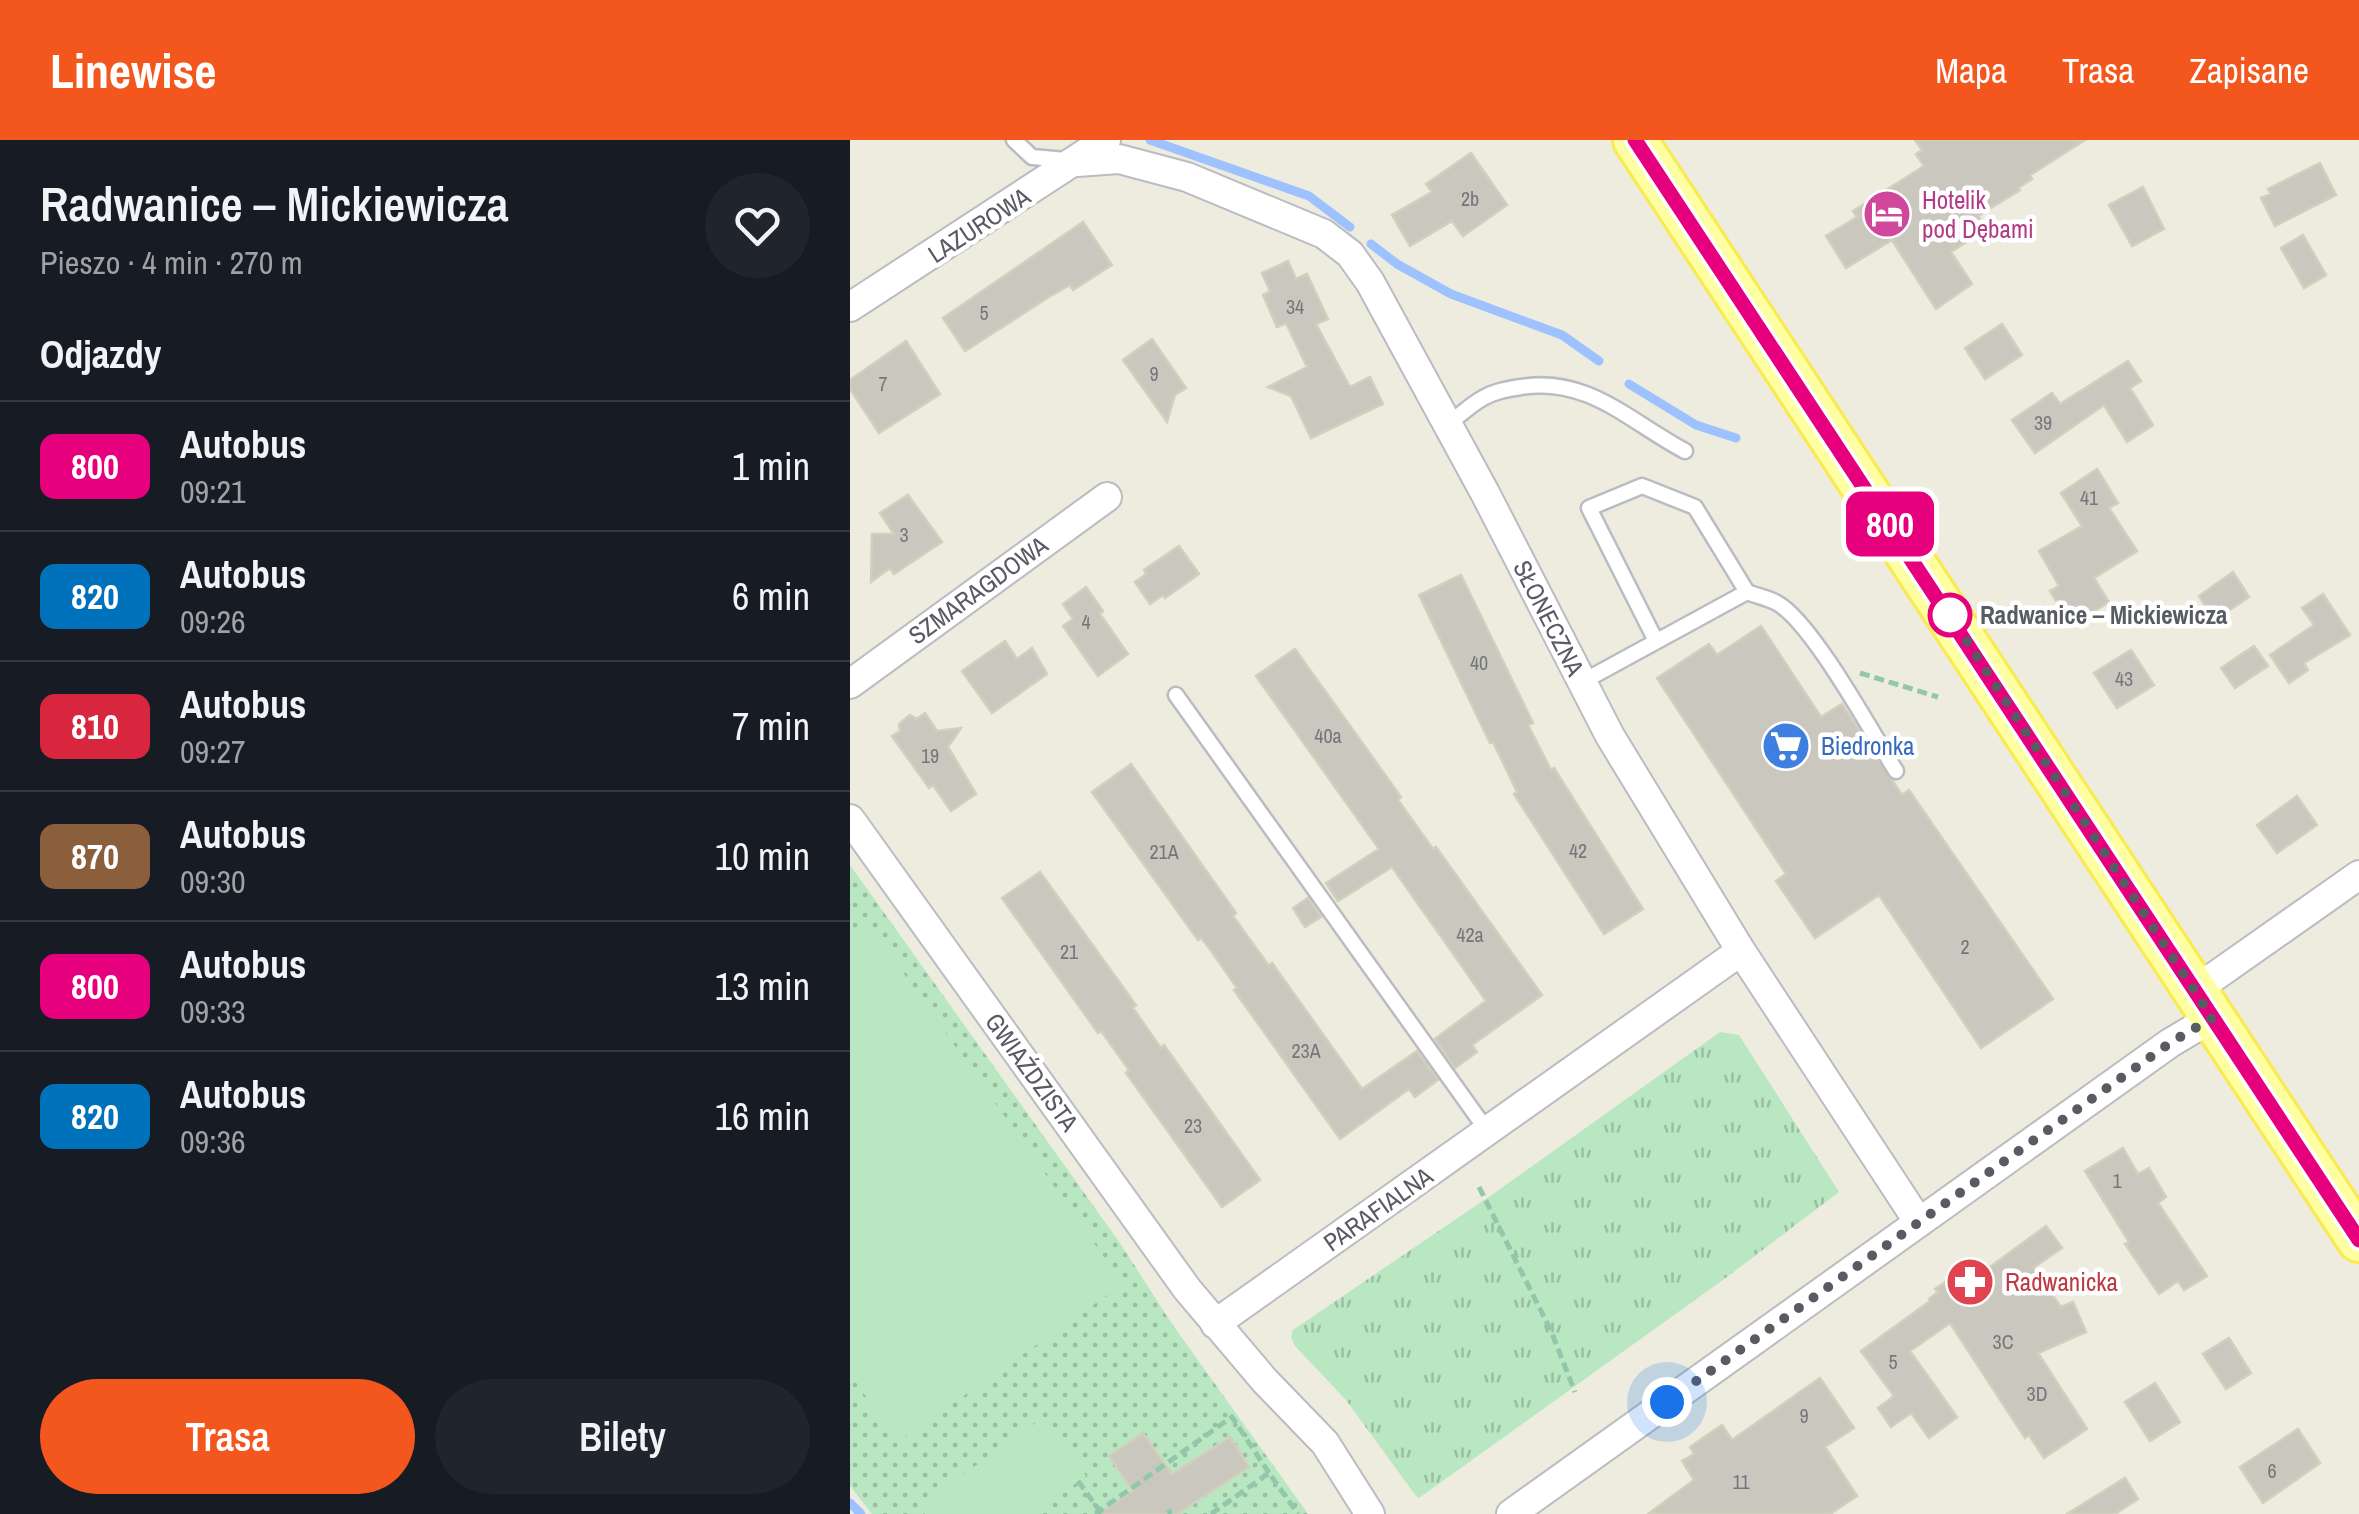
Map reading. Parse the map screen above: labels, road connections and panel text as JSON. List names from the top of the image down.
{
  "streets": {
    "street": [
      "LAZUROWA",
      "SZMARAGDOWA",
      "SŁONECZNA",
      "GWIAŹDZISTA",
      "PARAFIALNA"
    ]
  },
  "crossings": [
    ["LAZUROWA", "SŁONECZNA"],
    ["SŁONECZNA", "PARAFIALNA"],
    ["GWIAŹDZISTA", "PARAFIALNA"]
  ],
  "places": {
    "hotel": ["Hotelik pod Dębami"],
    "other": ["Radwanice – Mickiewicza"],
    "supermarket": ["Biedronka"],
    "pharmacy": ["Radwanicka"]
  },
  "lines": ["bus line 800"],
  "house_numbers": [
    "2b",
    "34",
    "5",
    "9",
    "7",
    "39",
    "41",
    "3",
    "4",
    "40",
    "43",
    "40a",
    "19",
    "42",
    "21A",
    "42a",
    "2",
    "21",
    "23A",
    "23",
    "1",
    "3C",
    "5",
    "3D",
    "9",
    "6",
    "11"
  ],
  "page": {
    "header": "Linewise",
    "nav": ["Mapa", "Trasa", "Zapisane"],
    "heading": [
      ["Radwanice – Mickiewicza", "Pieszo · 4 min · 270 m"],
      "Odjazdy"
    ],
    "on_map": "800",
    "list": [
      {
        "mark": "800",
        "name": "Autobus",
        "note": "09:21",
        "value": "1 min"
      },
      {
        "mark": "820",
        "name": "Autobus",
        "note": "09:26",
        "value": "6 min"
      },
      {
        "mark": "810",
        "name": "Autobus",
        "note": "09:27",
        "value": "7 min"
      },
      {
        "mark": "870",
        "name": "Autobus",
        "note": "09:30",
        "value": "10 min"
      },
      {
        "mark": "800",
        "name": "Autobus",
        "note": "09:33",
        "value": "13 min"
      },
      {
        "mark": "820",
        "name": "Autobus",
        "note": "09:36",
        "value": "16 min"
      }
    ],
    "buttons": ["Trasa", "Bilety"]
  }
}
